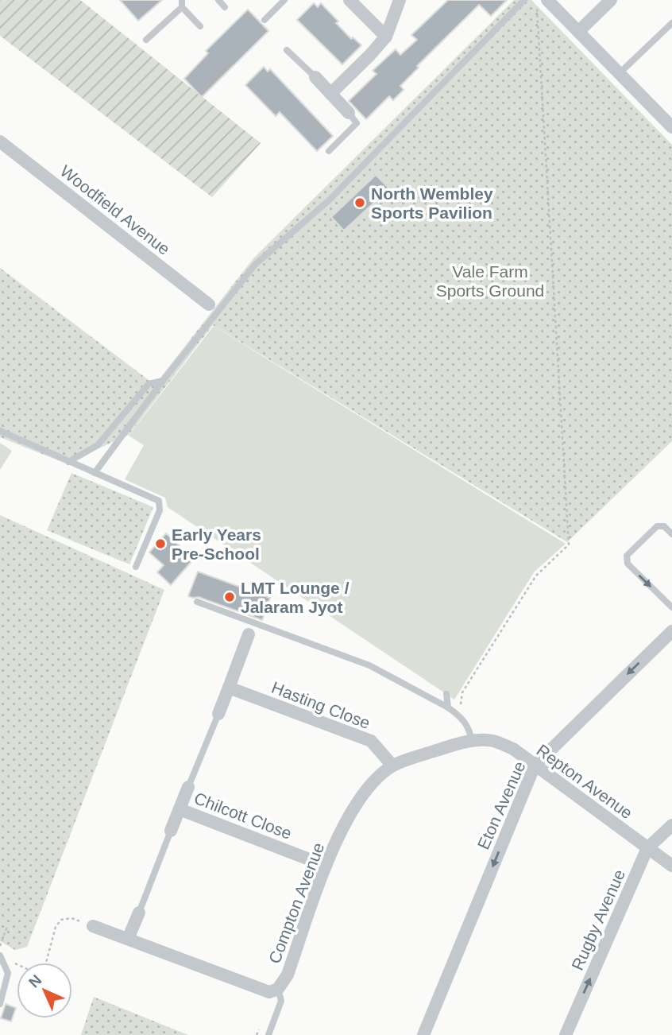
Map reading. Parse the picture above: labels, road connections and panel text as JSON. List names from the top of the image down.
{
  "streets": {
    "street": [
      "Woodfield Avenue",
      "Hasting Close",
      "Repton Avenue",
      "Eton Avenue",
      "Chilcott Close",
      "Compton Avenue",
      "Rugby Avenue"
    ]
  },
  "crossings": [
    ["Hasting Close", "Compton Avenue"],
    ["Repton Avenue", "Eton Avenue"],
    ["Repton Avenue", "Compton Avenue"],
    ["Repton Avenue", "Rugby Avenue"],
    ["Chilcott Close", "Compton Avenue"]
  ],
  "one_way": ["Eton Avenue", "Rugby Avenue"],
  "parks": ["Vale Farm Sports Ground"],
  "places": ["North Wembley Sports Pavilion", "Early Years Pre-School", "LMT Lounge / Jalaram Jyot"],
  "north": "top left"
}
